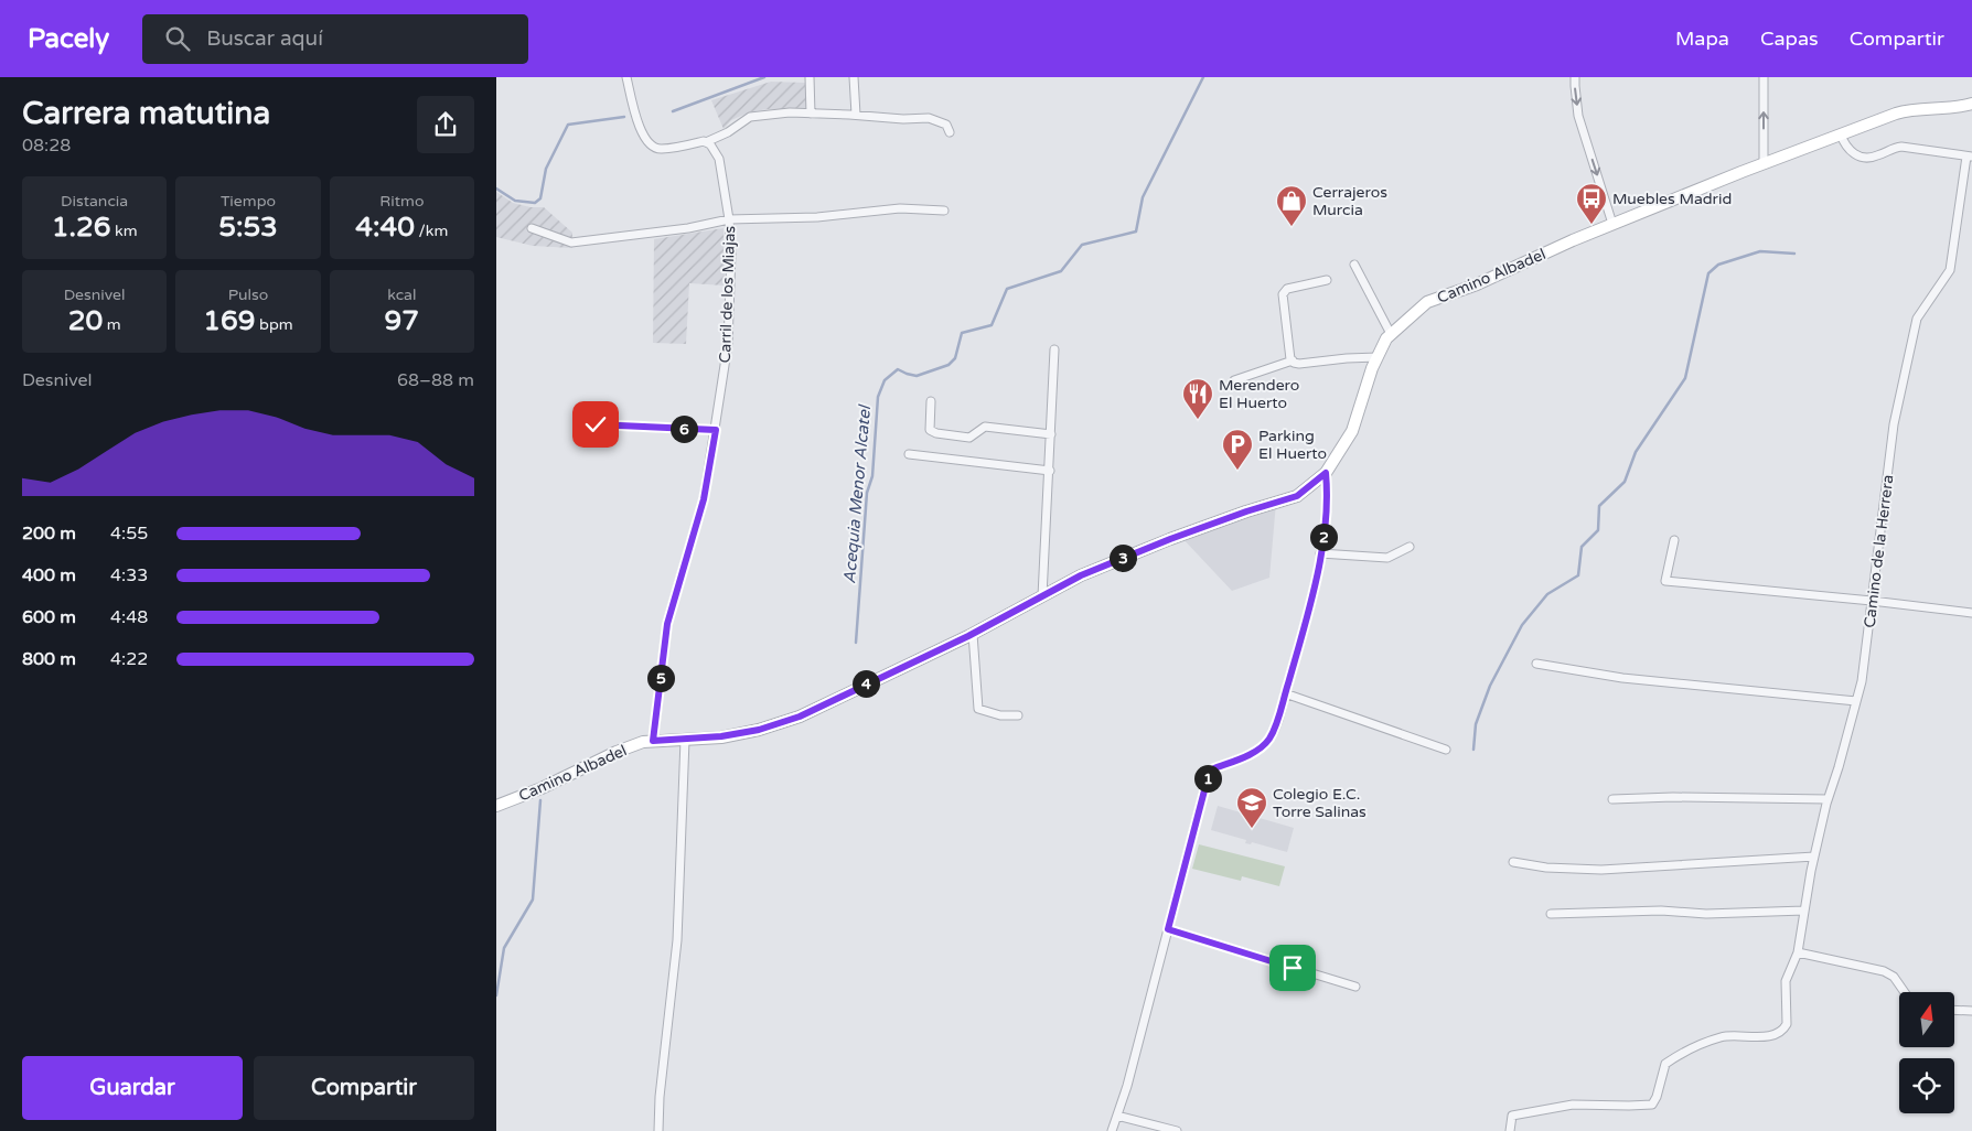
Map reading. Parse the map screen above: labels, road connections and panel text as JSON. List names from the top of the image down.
{
  "streets": {
    "main road": ["Camino Albadel"],
    "street": ["Carril de los Miajas", "Camino de la Herrera"]
  },
  "crossings": [
    ["Camino Albadel", "Carril de los Miajas"]
  ],
  "water": ["Acequia Menor Alcatel"],
  "places": {
    "bus stop": ["Muebles Madrid"],
    "shop": ["Cerrajeros Murcia"],
    "restaurant": ["Merendero El Huerto"],
    "parking": ["Parking El Huerto"],
    "school or university": ["Colegio E.C. Torre Salinas"]
  },
  "north": "top",
  "page": {
    "header": "Pacely",
    "search": "Buscar aquí",
    "nav": ["Mapa", "Capas", "Compartir"],
    "heading": ["Carrera matutina", "08:28"],
    "stats": [
      ["Distancia", "1.26 km"],
      ["Tiempo", "5:53"],
      ["Ritmo", "4:40 /km"],
      ["Desnivel", "20 m"],
      ["Pulso", "169 bpm"],
      ["kcal", "97"]
    ],
    "chart": ["Desnivel", "68–88 m"],
    "pins": [
      "6",
      "2",
      "3",
      "5",
      "4",
      "1"
    ],
    "list": [
      {
        "name": "200 m",
        "note": "4:55"
      },
      {
        "name": "400 m",
        "note": "4:33"
      },
      {
        "name": "600 m",
        "note": "4:48"
      },
      {
        "name": "800 m",
        "note": "4:22"
      }
    ],
    "buttons": ["Guardar", "Compartir"]
  }
}
